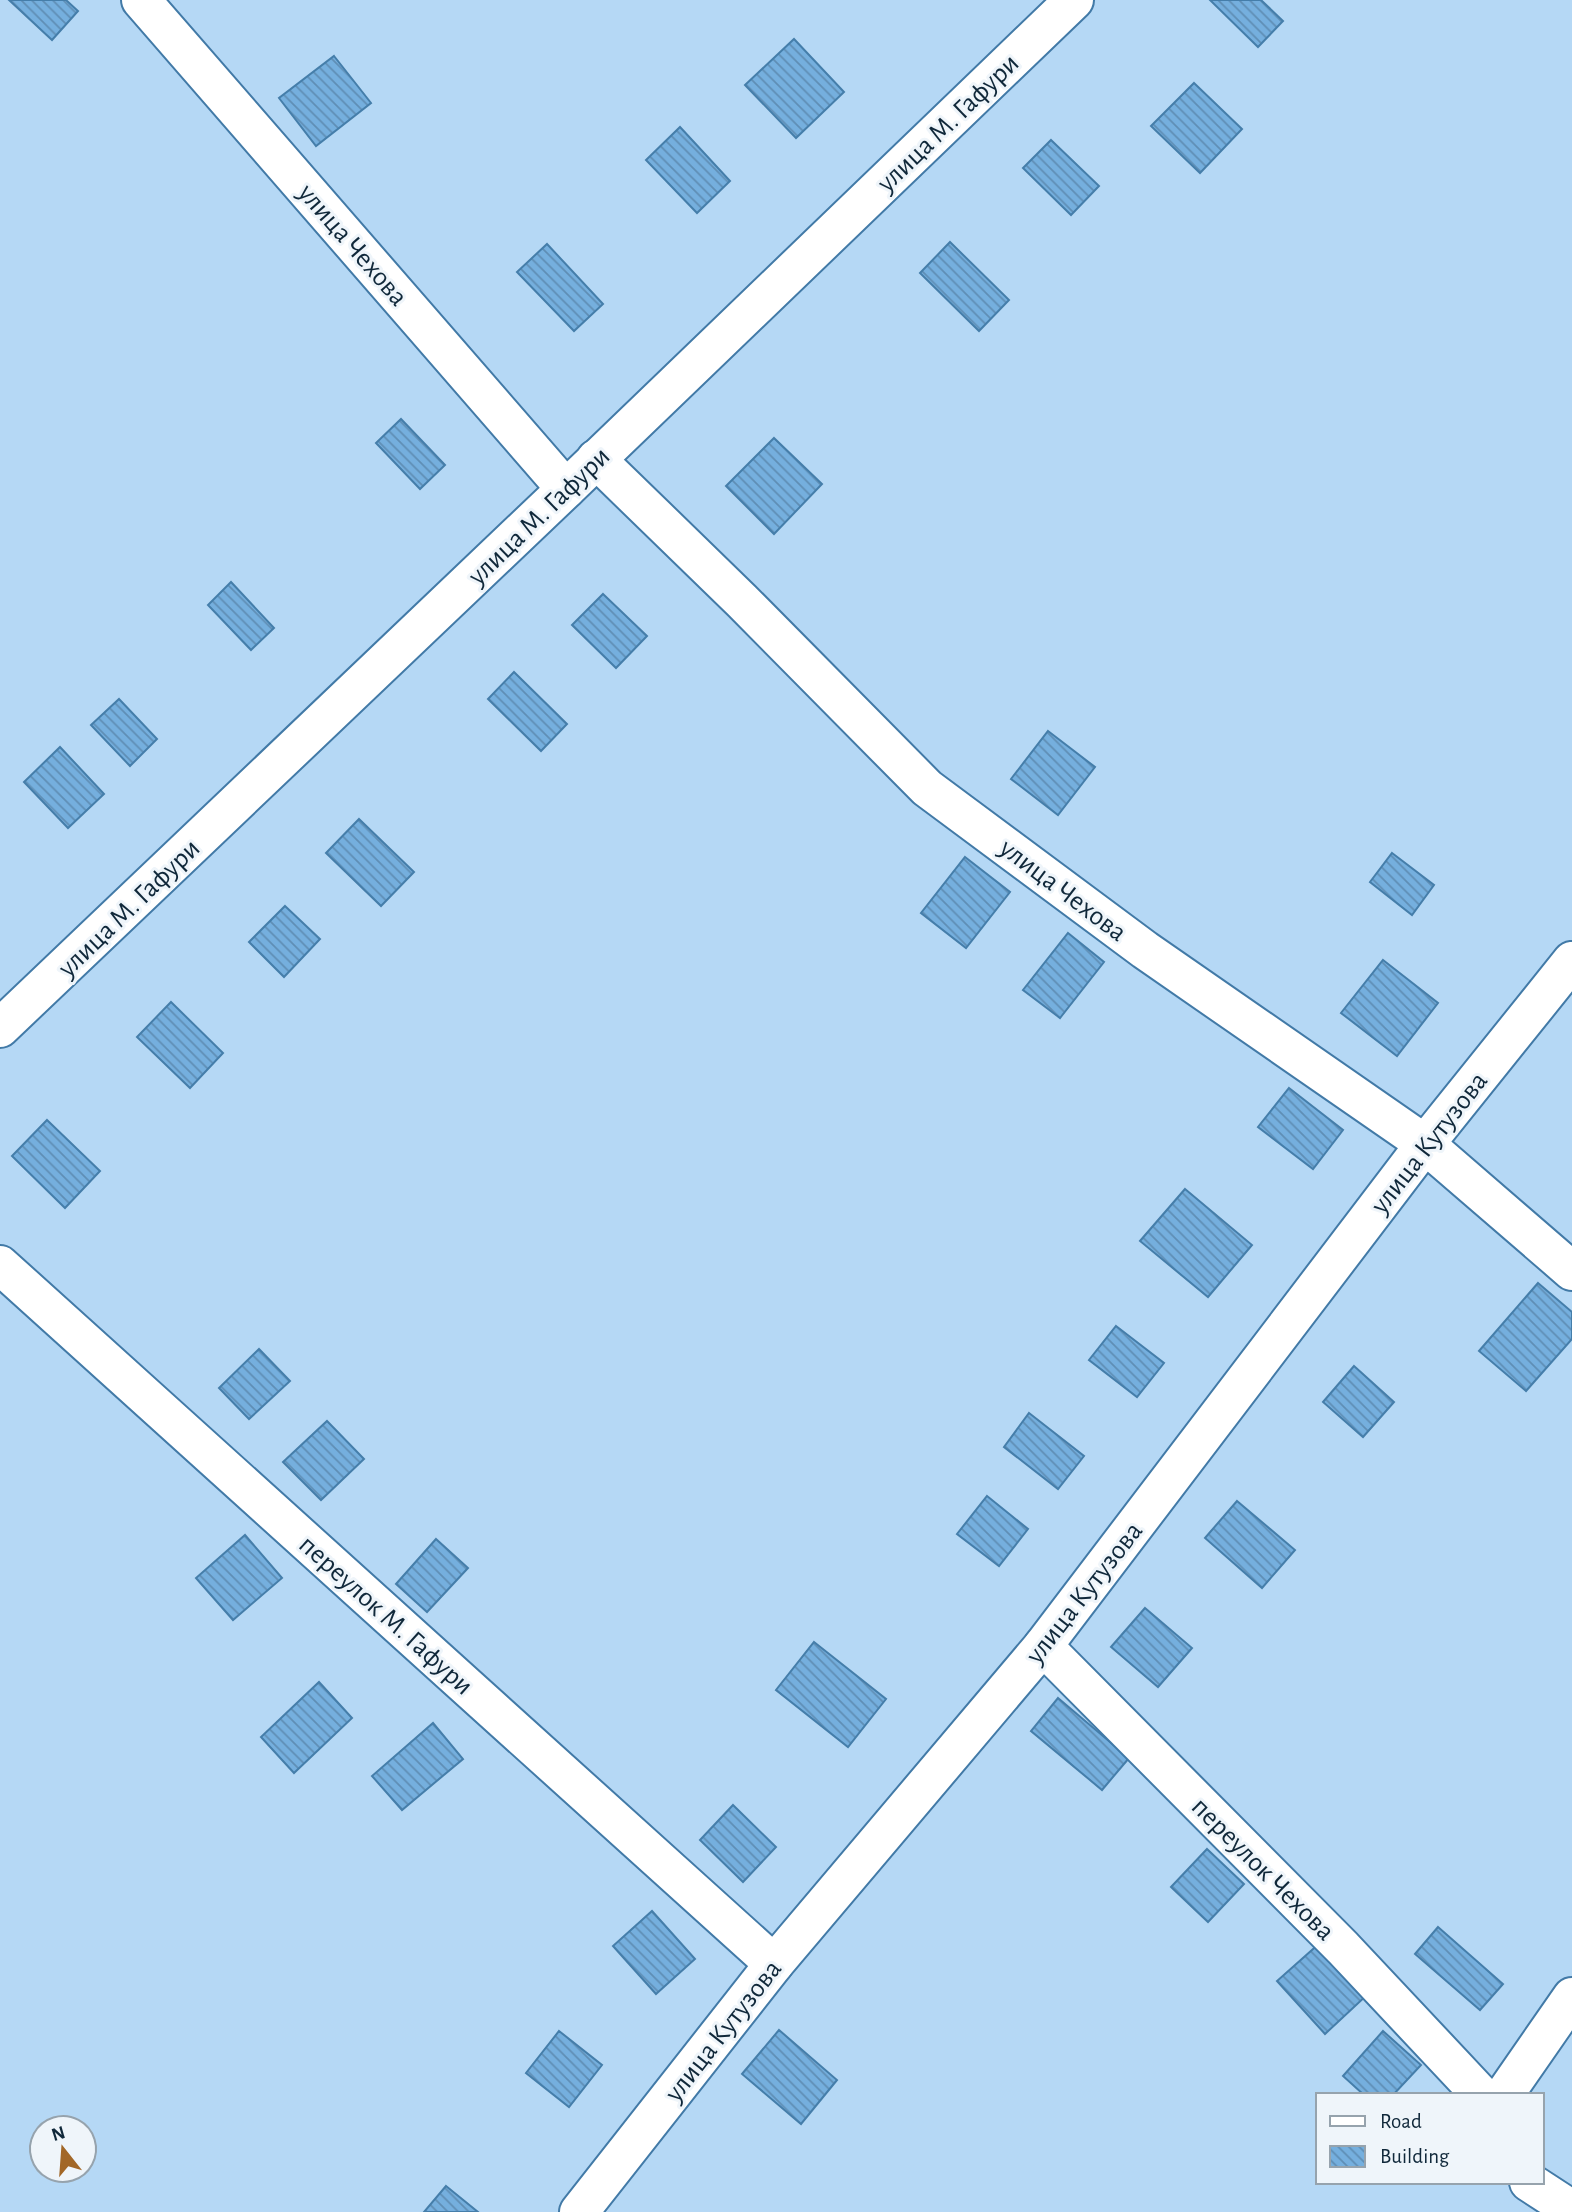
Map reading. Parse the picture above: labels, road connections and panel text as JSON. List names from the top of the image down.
{
  "streets": {
    "street": [
      "улица М. Гафури",
      "улица Чехова",
      "улица Кутузова",
      "переулок М. Гафури",
      "переулок Чехова"
    ]
  },
  "crossings": [
    ["улица М. Гафури", "улица Чехова"],
    ["улица Чехова", "улица Кутузова"],
    ["улица Кутузова", "переулок М. Гафури"],
    ["улица Кутузова", "переулок Чехова"]
  ],
  "legend": ["Road", "Building"],
  "north": "top"
}
